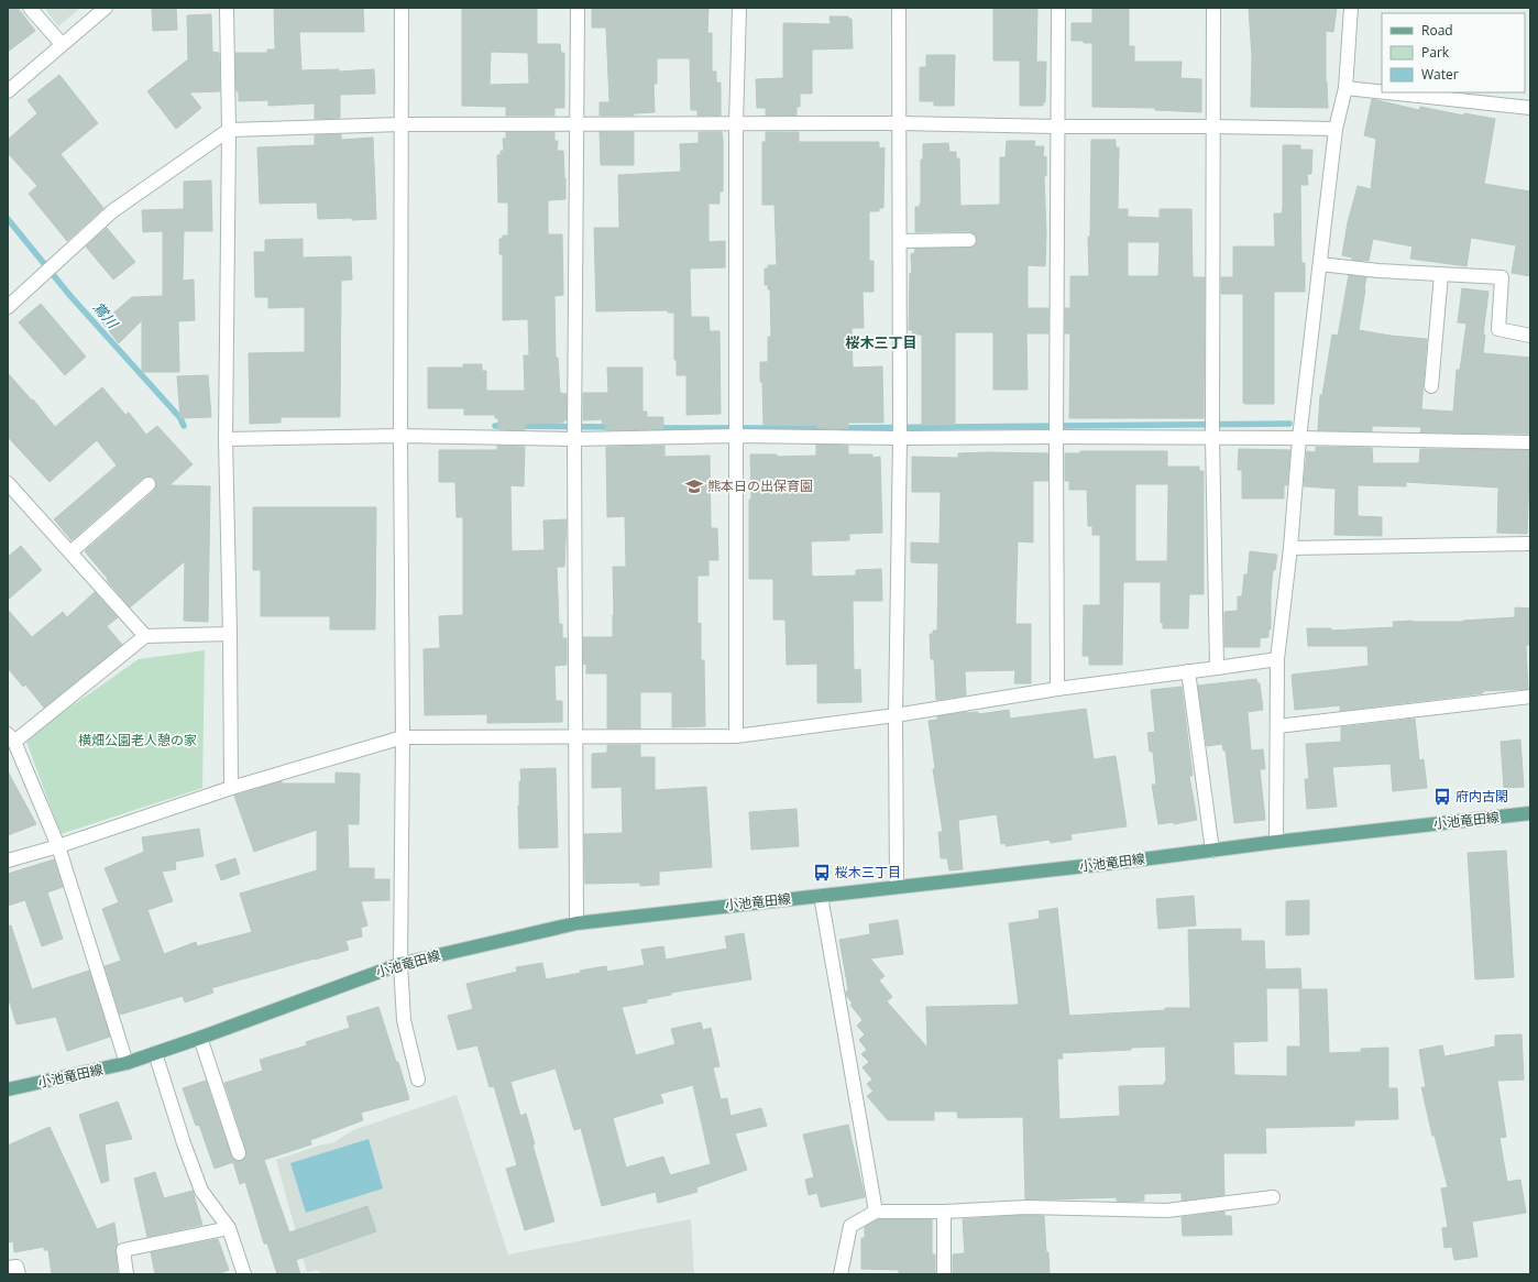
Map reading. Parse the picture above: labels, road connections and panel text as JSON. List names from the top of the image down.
{
  "streets": {
    "main road": ["小池竜田線"]
  },
  "districts": ["桜木三丁目"],
  "water": ["鴬川"],
  "parks": ["横畑公園老人憩の家"],
  "places": {
    "school or university": ["熊本日の出保育園"],
    "bus stop": ["府内古閑", "桜木三丁目"]
  },
  "legend": ["Road", "Park", "Water"]
}
